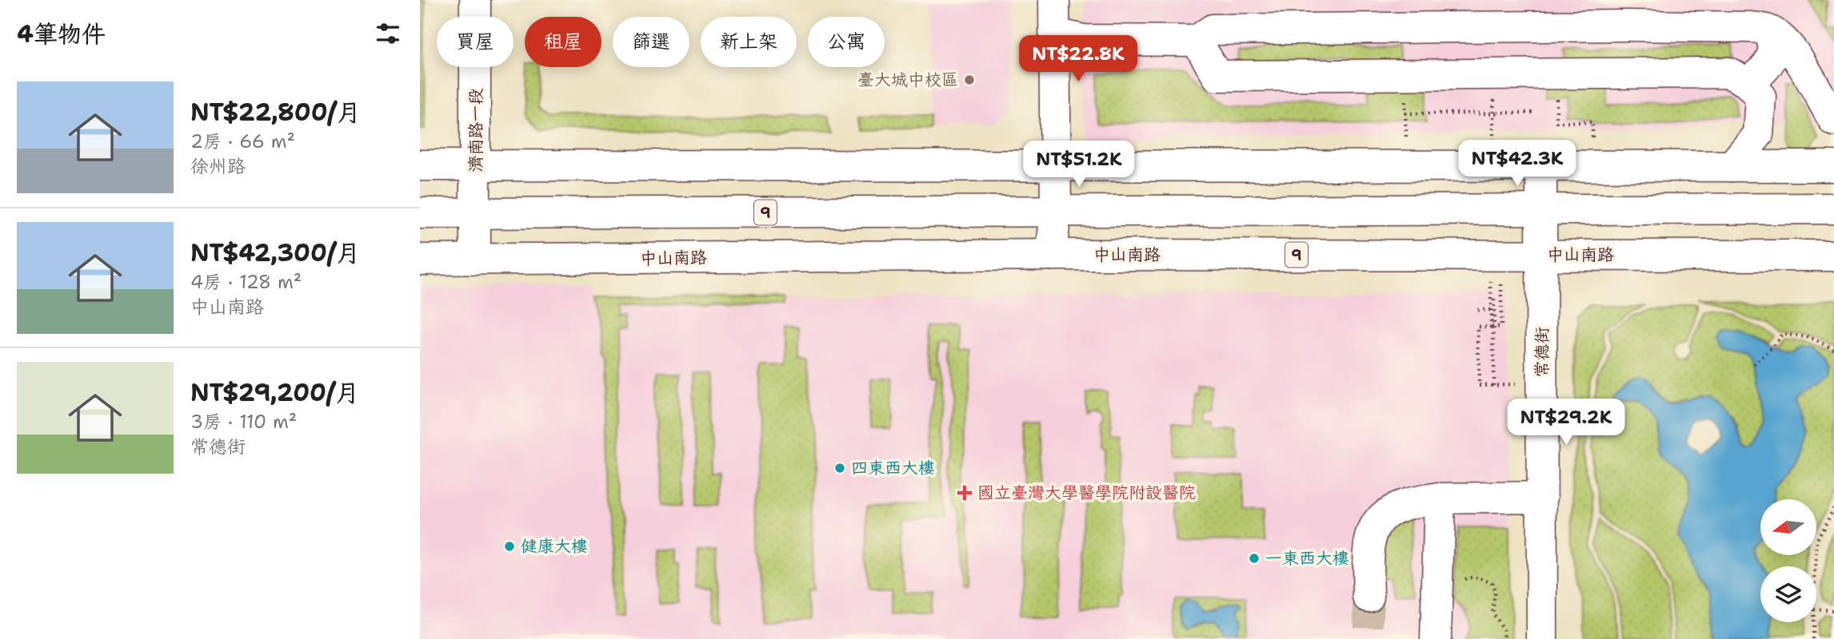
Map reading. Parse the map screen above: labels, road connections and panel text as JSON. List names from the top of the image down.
{
  "streets": {
    "main road": [
      "濟南路一段",
      "9",
      "中山南路",
      "常德街"
    ]
  },
  "crossings": [
    ["濟南路一段", "9"],
    ["濟南路一段", "中山南路"],
    ["9", "常德街"],
    ["中山南路", "常德街"]
  ],
  "places": {
    "other": [
      "臺大城中校區",
      "四東西大樓",
      "健康大樓",
      "一東西大樓"
    ],
    "health": ["國立臺灣大學醫學院附設醫院"]
  },
  "north": "left",
  "page": {
    "heading": "4筆物件",
    "chip": [
      "買屋",
      "租屋",
      "篩選",
      "新上架",
      "公寓"
    ],
    "price": [
      "NT$22.8K",
      "NT$42.3K",
      "NT$51.2K",
      "NT$29.2K"
    ],
    "list": [
      {
        "name": "NT$22,800/月",
        "note": "2房 · 66 m² · 徐州路"
      },
      {
        "name": "NT$42,300/月",
        "note": "4房 · 128 m² · 中山南路"
      },
      {
        "name": "NT$29,200/月",
        "note": "3房 · 110 m² · 常德街"
      }
    ]
  }
}
